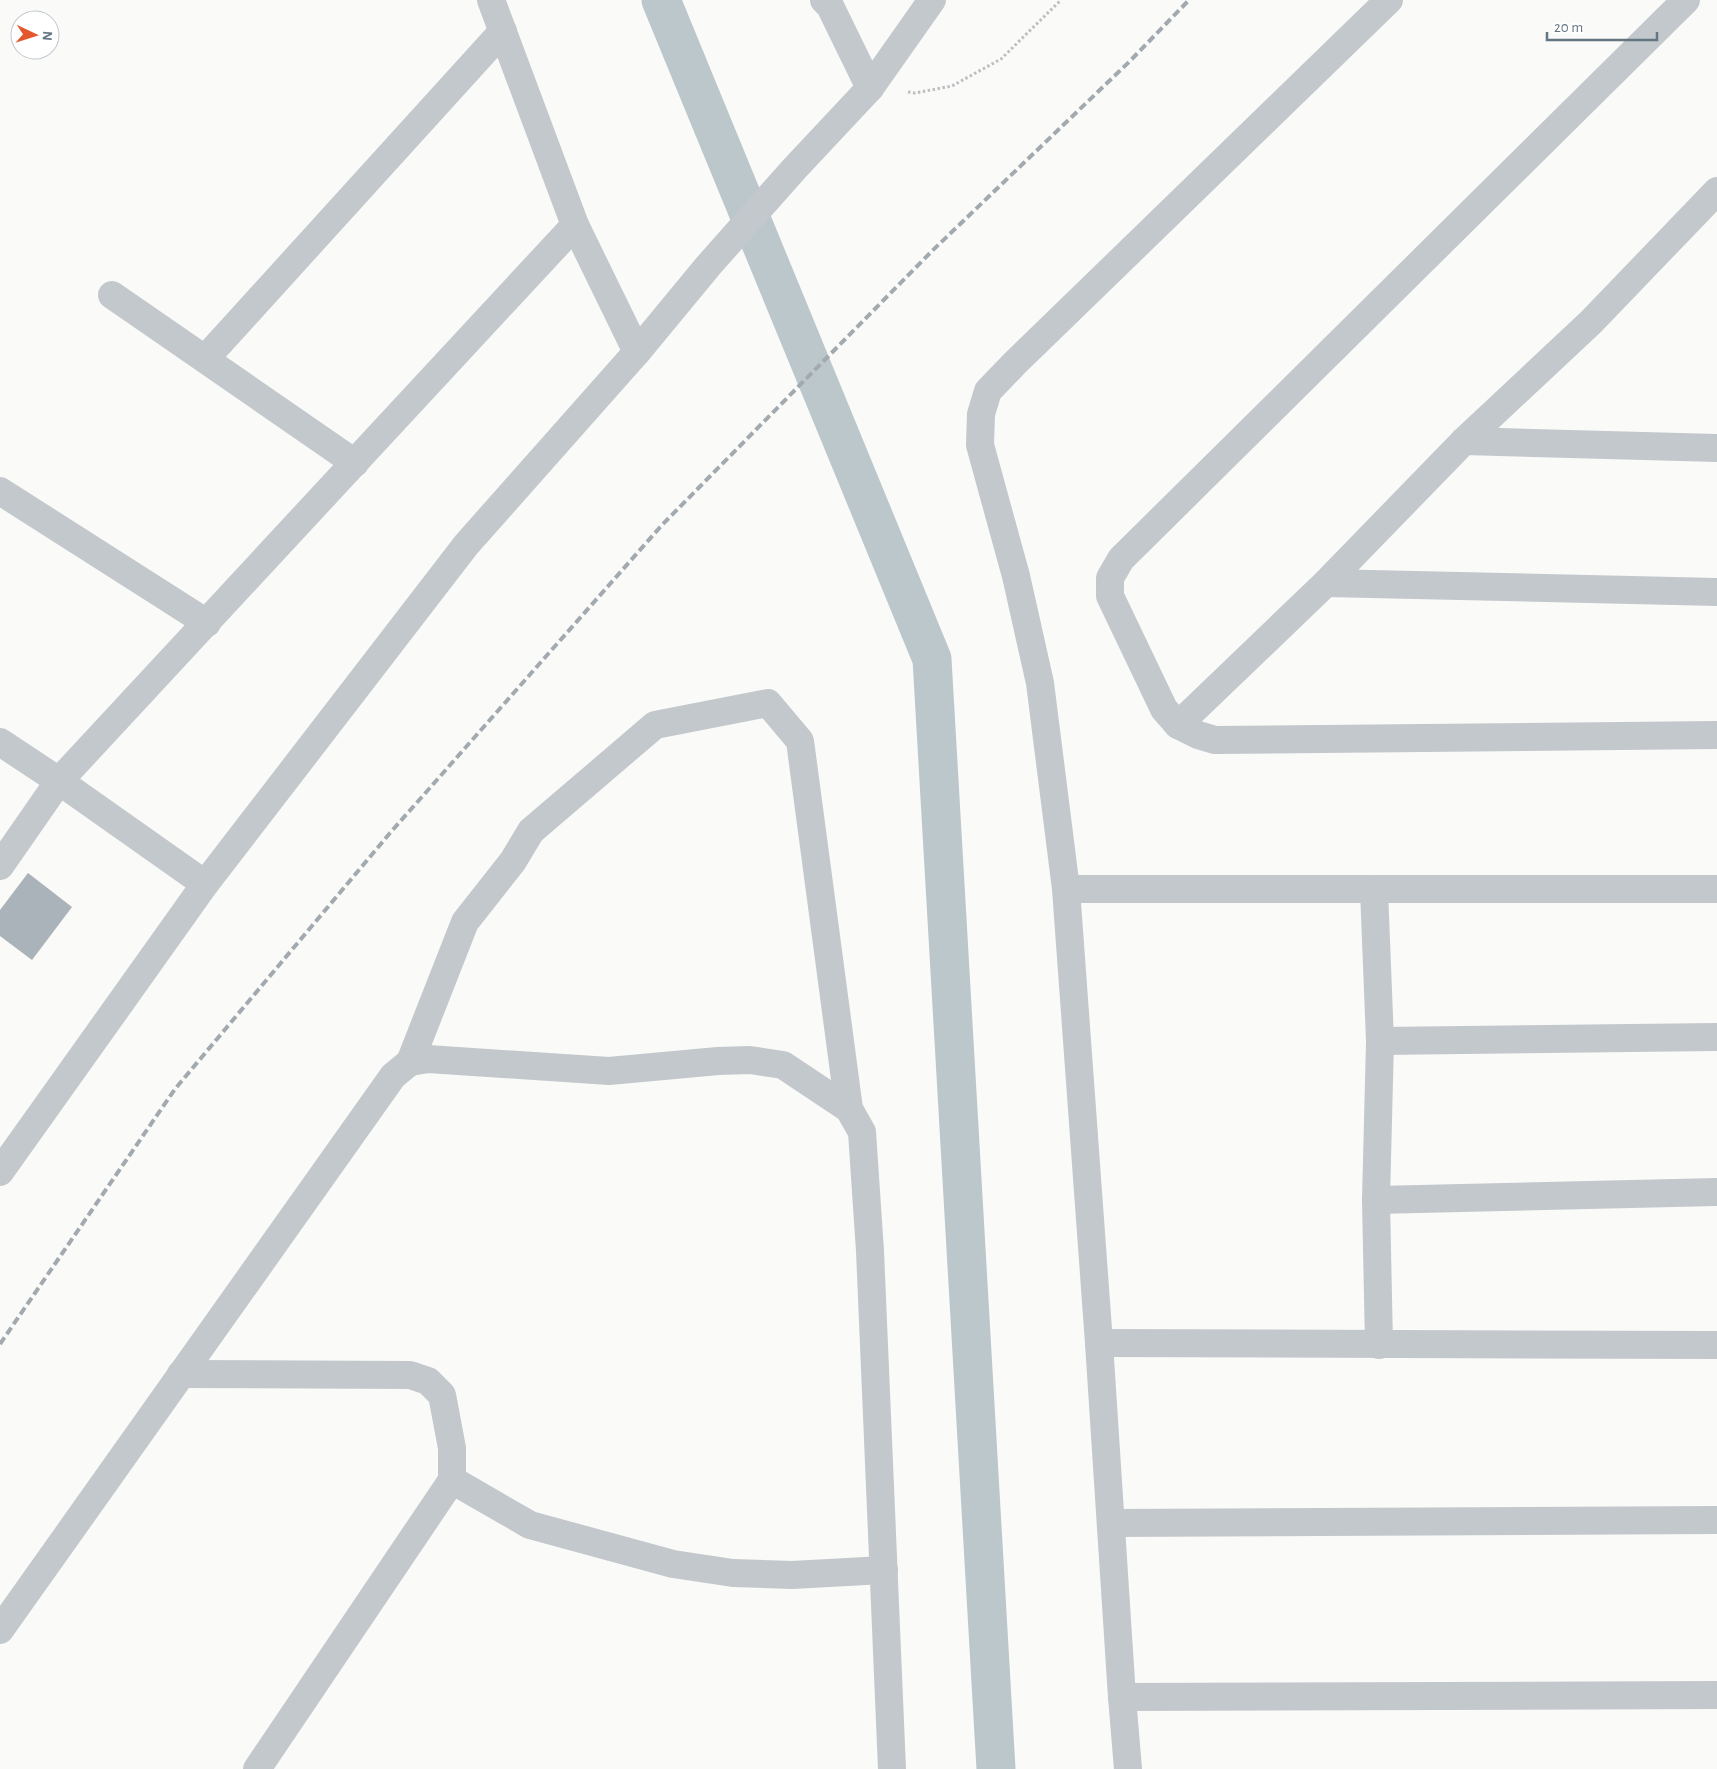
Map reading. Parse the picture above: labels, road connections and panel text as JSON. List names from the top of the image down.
{
  "scale_bar": "20 m",
  "north": "right"
}
